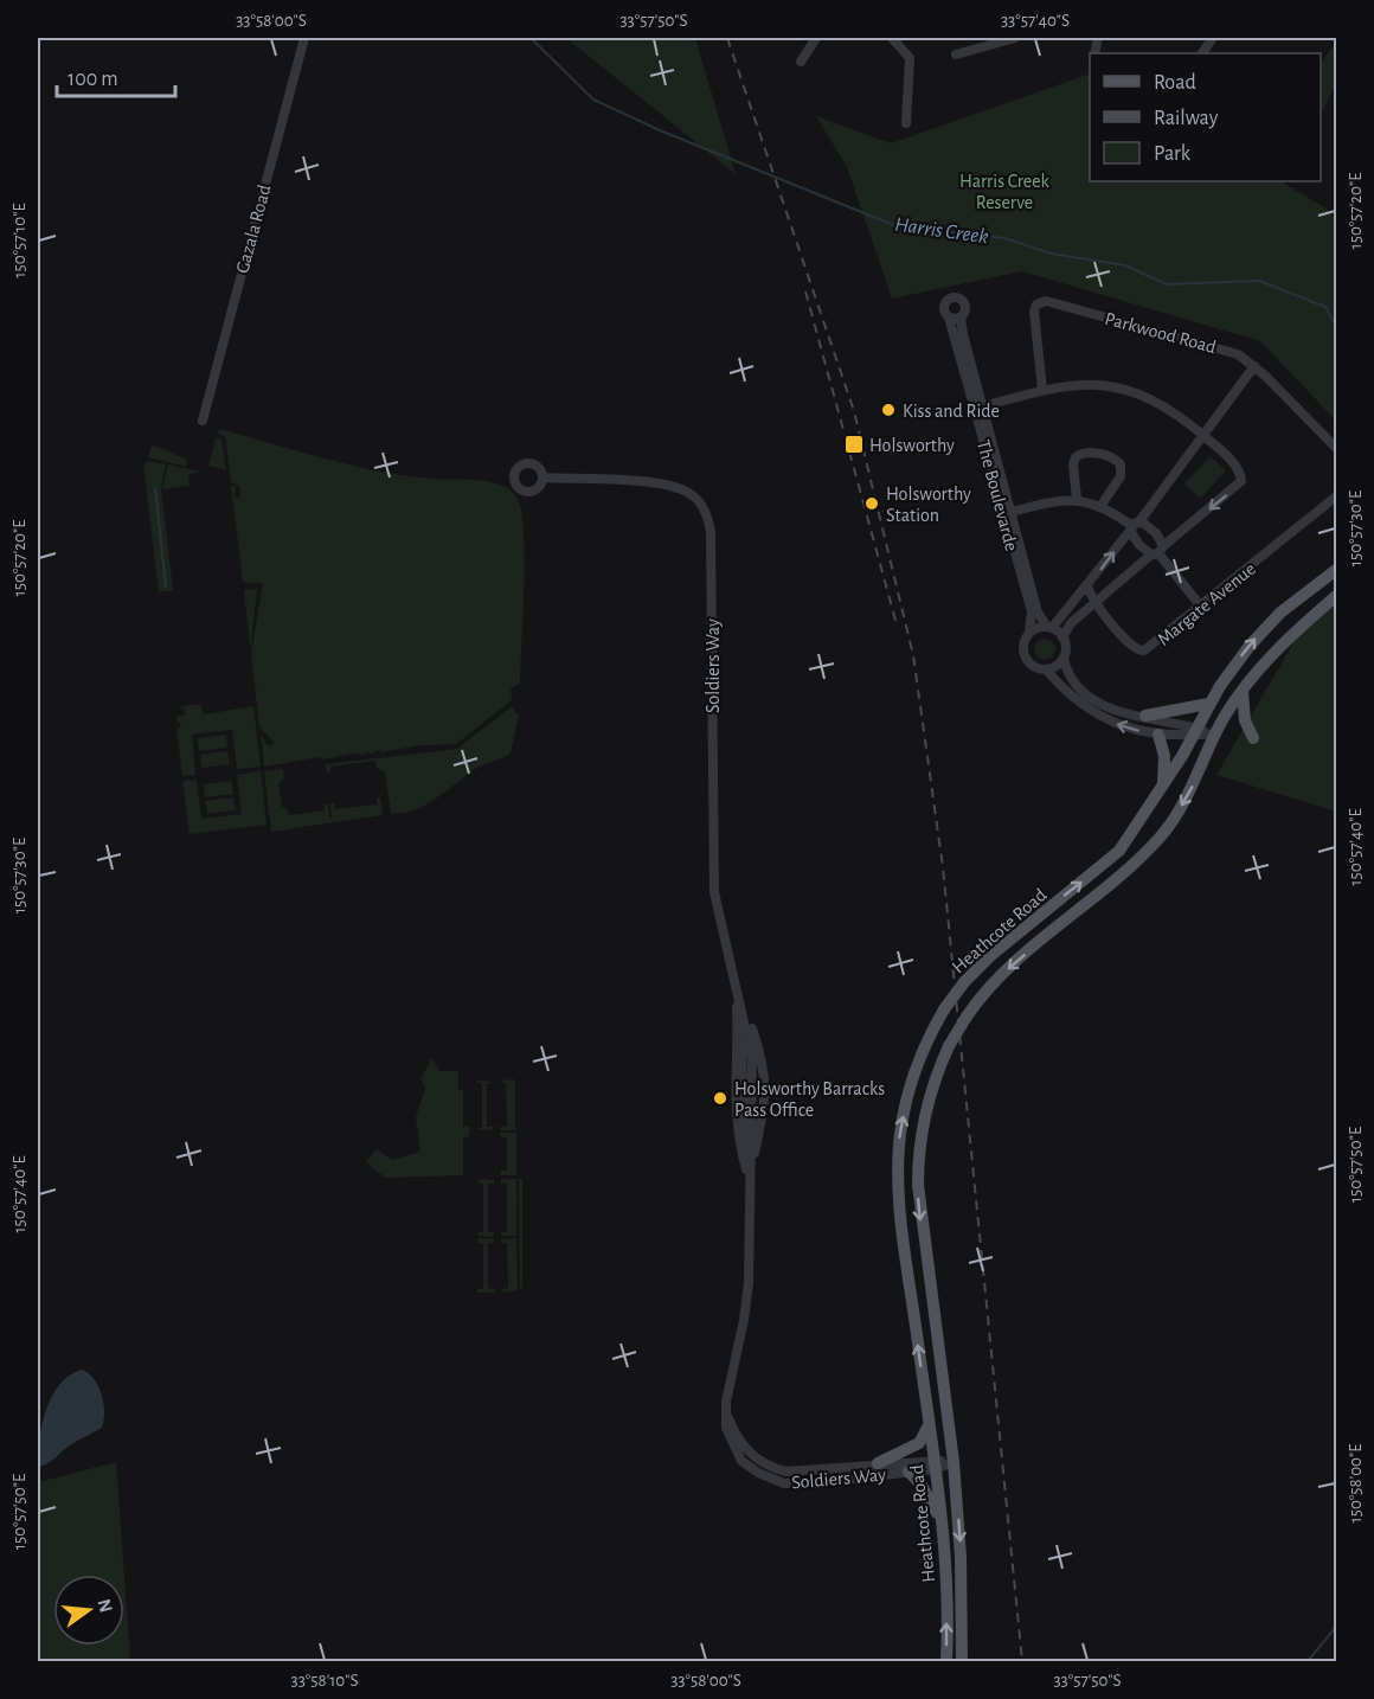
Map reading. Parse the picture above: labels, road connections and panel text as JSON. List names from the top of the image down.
{
  "streets": {
    "main road": ["Heathcote Road"],
    "street": [
      "Gazala Road",
      "Parkwood Road",
      "The Boulevarde",
      "Margate Avenue",
      "Soldiers Way"
    ]
  },
  "crossings": [
    ["Soldiers Way", "Heathcote Road"]
  ],
  "water": ["Harris Creek"],
  "parks": ["Harris Creek Reserve"],
  "places": {
    "other": ["Kiss and Ride", "Holsworthy Station", "Holsworthy Barracks Pass Office"],
    "transit": ["Holsworthy"]
  },
  "legend": ["Road", "Railway", "Park"],
  "scale_bar": "100 m",
  "north": "right",
  "coordinates": [
    "33°58'00\"S",
    "33°57'50\"S",
    "33°57'40\"S",
    "150°57'20\"E",
    "150°57'10\"E",
    "150°57'30\"E",
    "150°57'40\"E",
    "150°57'50\"E",
    "150°58'00\"E",
    "33°58'10\"S"
  ]
}
